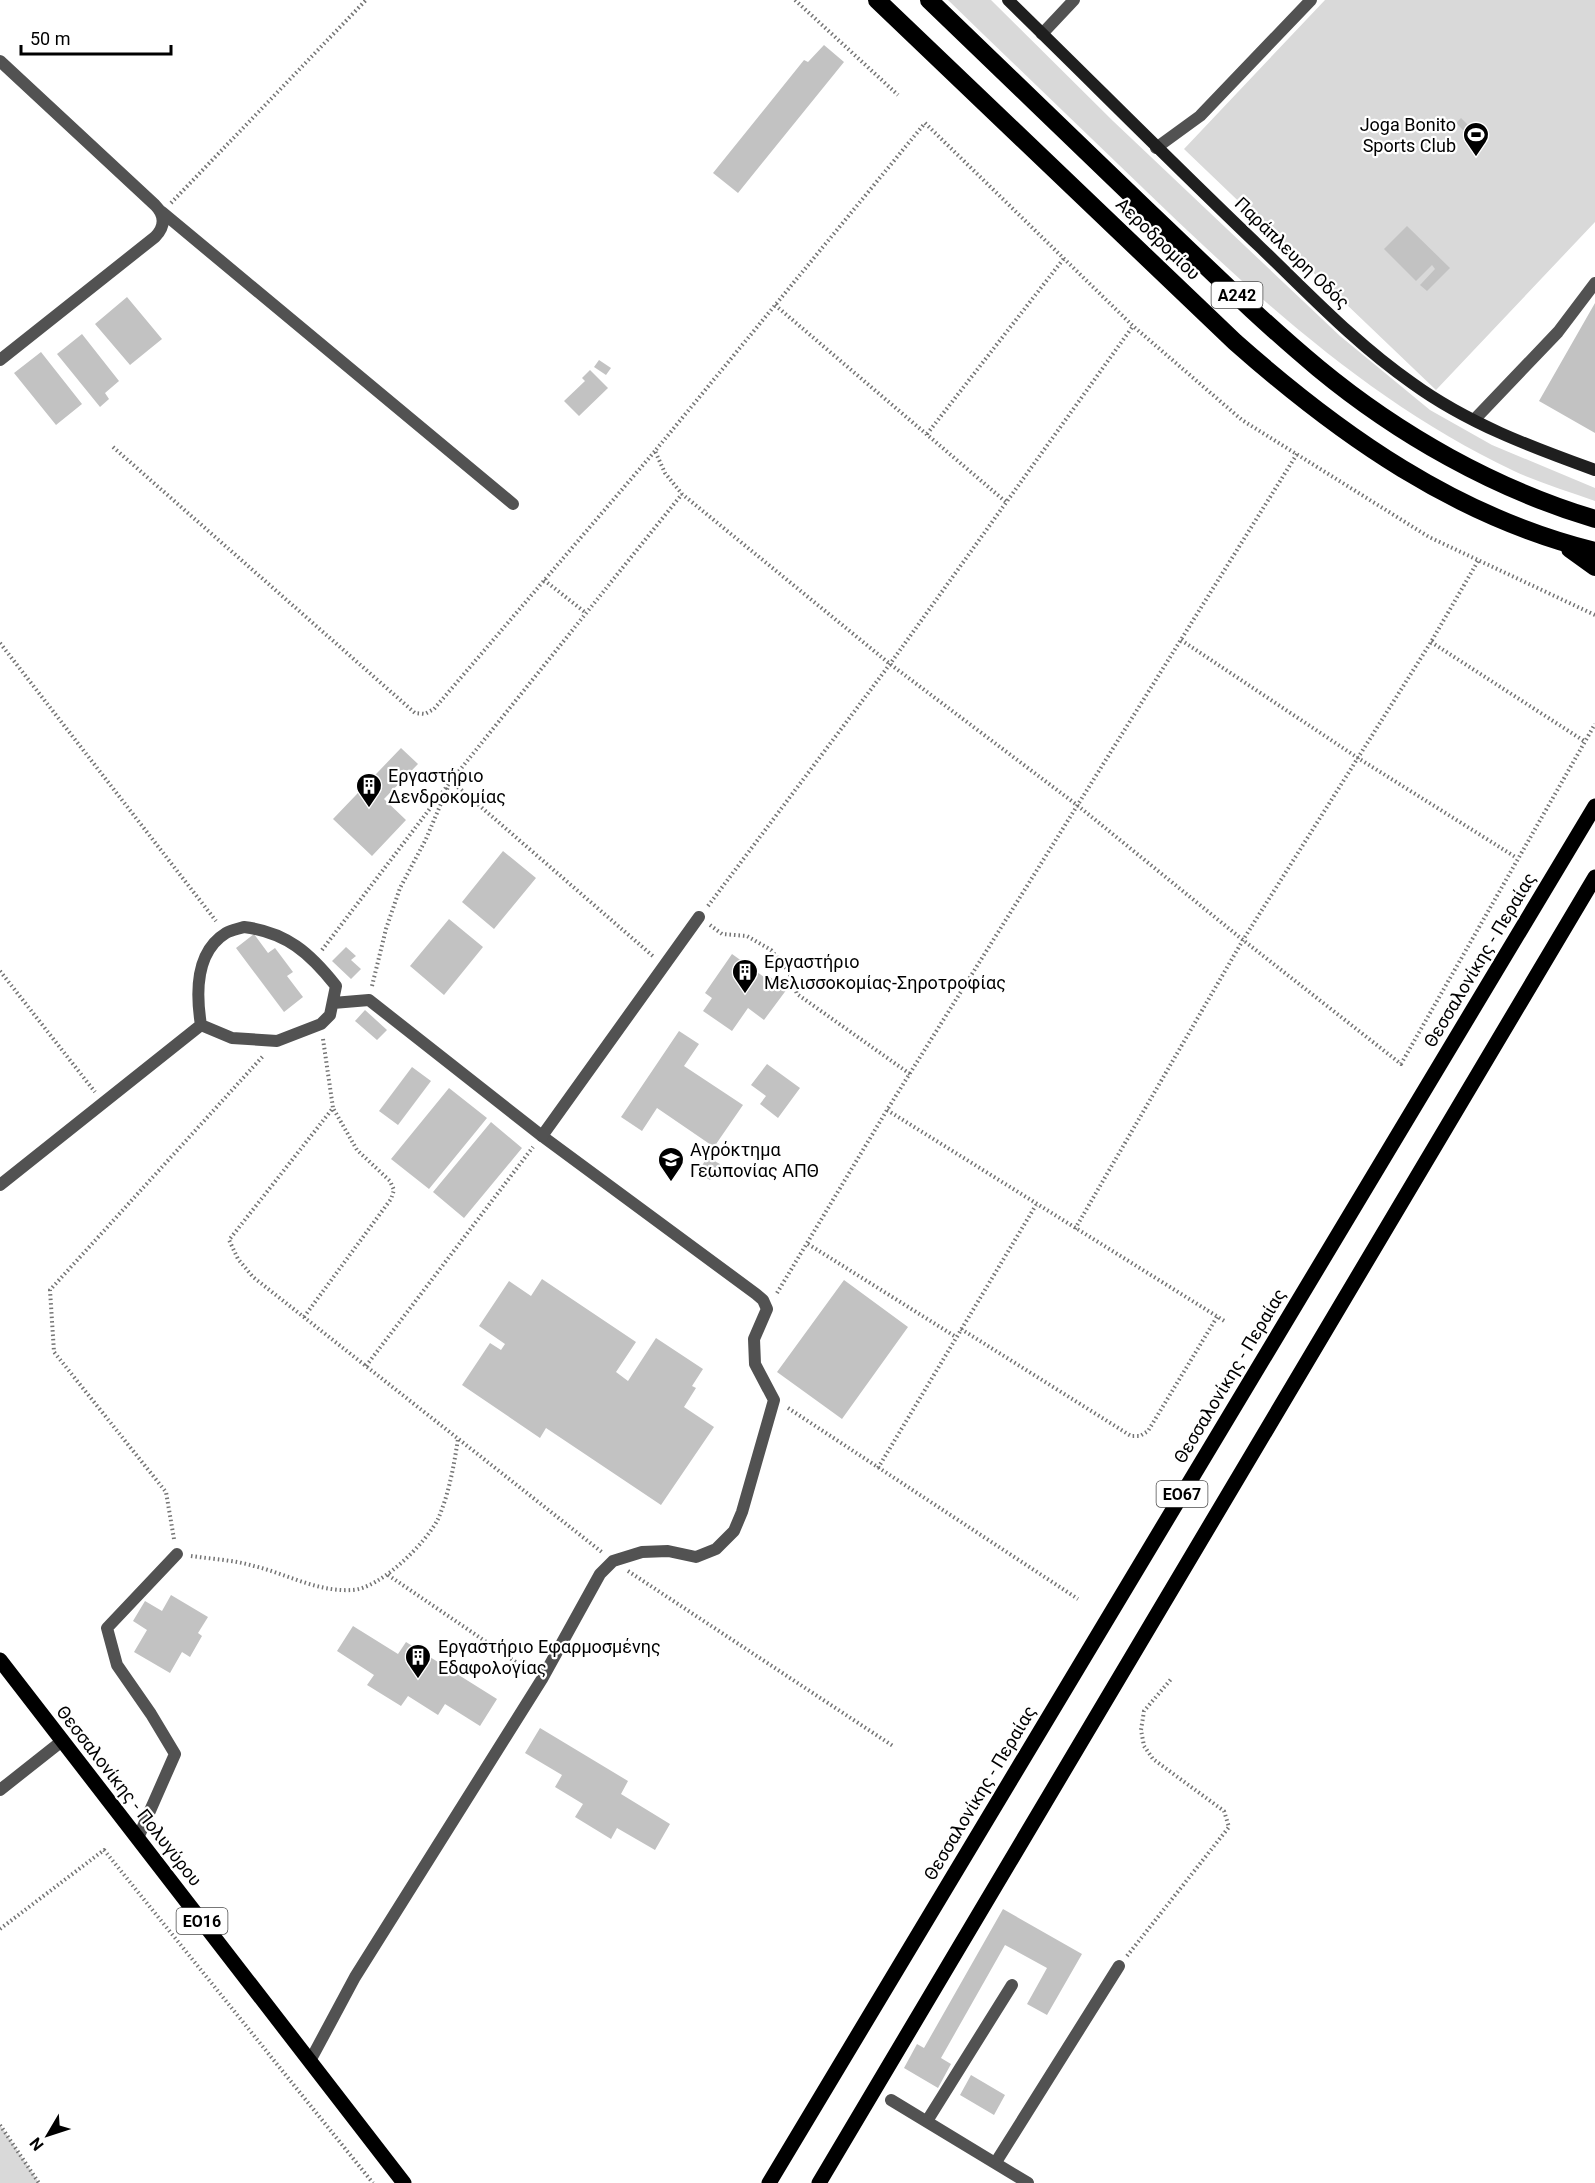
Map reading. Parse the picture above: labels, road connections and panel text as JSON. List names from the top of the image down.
{
  "streets": {
    "highway": ["Αεροδρομίου", "Α242"],
    "main road": [
      "Θεσσαλονίκης - Περαίας",
      "ΕΟ67",
      "Θεσσαλονίκης - Πολυγύρου",
      "ΕΟ16"
    ],
    "street": ["Παράπλευρη Οδός"]
  },
  "places": {
    "sports": ["Joga Bonito Sports Club"],
    "building": ["Εργαστήριο Δενδροκομίας", "Εργαστήριο Μελισσοκομίας-Σηροτροφίας", "Εργαστήριο Εφαρμοσμένης Εδαφολογίας"],
    "school or university": ["Αγρόκτημα Γεωπονίας ΑΠΘ"]
  },
  "scale_bar": "50 m",
  "north": "bottom left"
}
